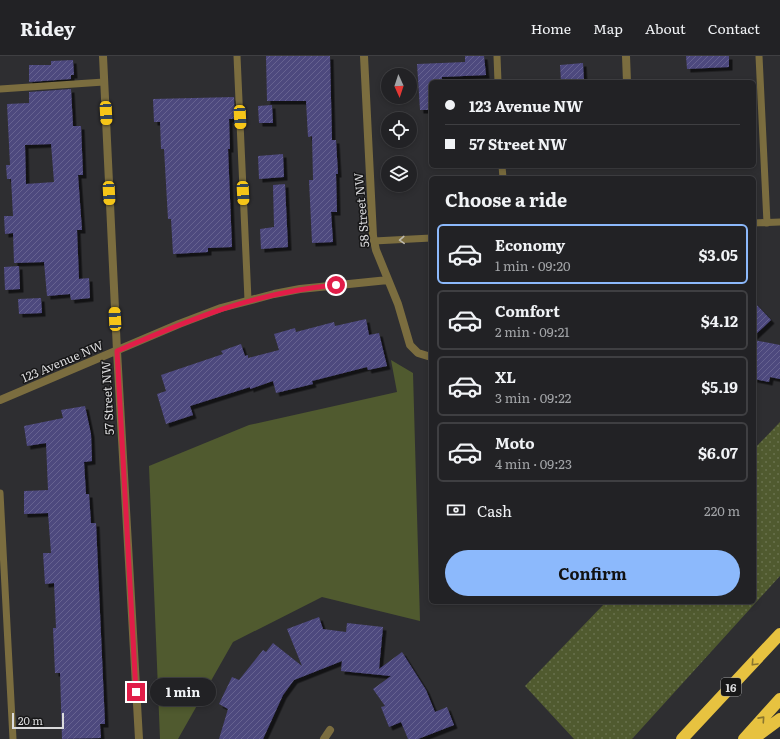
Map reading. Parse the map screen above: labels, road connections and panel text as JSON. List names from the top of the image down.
{
  "streets": {
    "highway": ["16"],
    "street": ["58 Street NW", "123 Avenue NW", "57 Street NW"]
  },
  "crossings": [
    ["58 Street NW", "123 Avenue NW"],
    ["123 Avenue NW", "57 Street NW"]
  ],
  "scale_bar": "20 m",
  "north": "bottom",
  "page": {
    "header": "Ridey",
    "nav": [
      "Home",
      "Map",
      "About",
      "Contact"
    ],
    "banner": ["123 Avenue NW", "57 Street NW"],
    "heading": "Choose a ride",
    "list": [
      {
        "name": "Economy",
        "note": "1 min · 09:20",
        "value": "$3.05"
      },
      {
        "name": "Comfort",
        "note": "2 min · 09:21",
        "value": "$4.12"
      },
      {
        "name": "XL",
        "note": "3 min · 09:22",
        "value": "$5.19"
      },
      {
        "name": "Moto",
        "note": "4 min · 09:23",
        "value": "$6.07"
      }
    ],
    "pay": ["Cash", "220 m"],
    "buttons": "Confirm",
    "bubble": "1 min",
    "scale": "20 m"
  }
}
